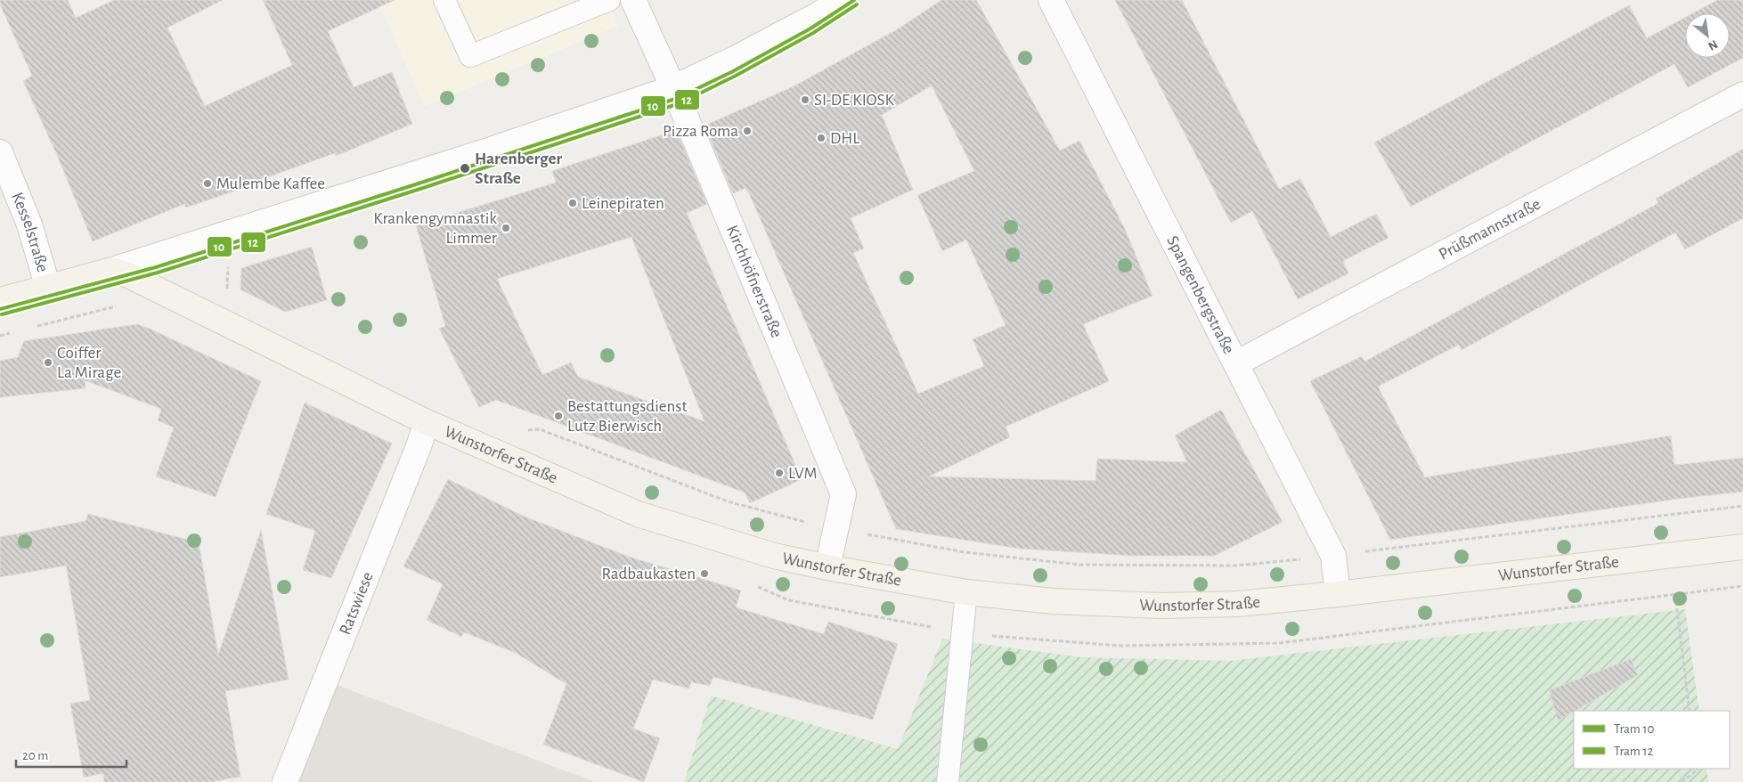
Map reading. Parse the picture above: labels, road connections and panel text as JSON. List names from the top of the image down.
{
  "streets": {
    "main road": ["Wunstorfer Straße"],
    "street": [
      "Prüßmannstraße",
      "Kesselstraße",
      "Kirchhöfnerstraße",
      "Spangenbergstraße",
      "Ratswiese"
    ]
  },
  "crossings": [
    ["Prüßmannstraße", "Spangenbergstraße"],
    ["Kirchhöfnerstraße", "Wunstorfer Straße"],
    ["Spangenbergstraße", "Wunstorfer Straße"],
    ["Wunstorfer Straße", "Ratswiese"]
  ],
  "places": [
    "SI-DE KIOSK",
    "Pizza Roma",
    "DHL",
    "Harenberger Straße",
    "Mulembe Kaffee",
    "Leinepiraten",
    "Krankengymnastik Limmer",
    "Coiffer La Mirage",
    "Bestattungsdienst Lutz Bierwisch",
    "LVM",
    "Radbaukasten"
  ],
  "lines": ["tram line 10", "tram line 12"],
  "legend": ["Tram 10", "Tram 12"],
  "scale_bar": "20 m",
  "north": "bottom right"
}
